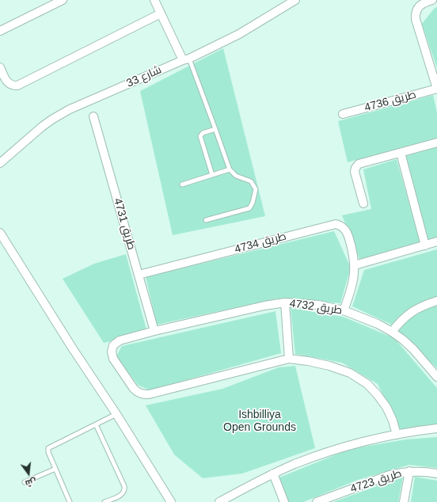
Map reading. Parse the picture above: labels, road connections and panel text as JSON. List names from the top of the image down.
{
  "streets": {
    "street": [
      "شارع 33",
      "طريق 4736",
      "طريق 4731",
      "طريق 4734",
      "طريق 4732",
      "طريق 4723"
    ]
  },
  "crossings": [
    ["طريق 4731", "طريق 4734"],
    ["طريق 4731", "طريق 4732"],
    ["طريق 4734", "طريق 4732"]
  ],
  "parks": ["Ishbilliya Open Grounds"],
  "north": "bottom"
}
